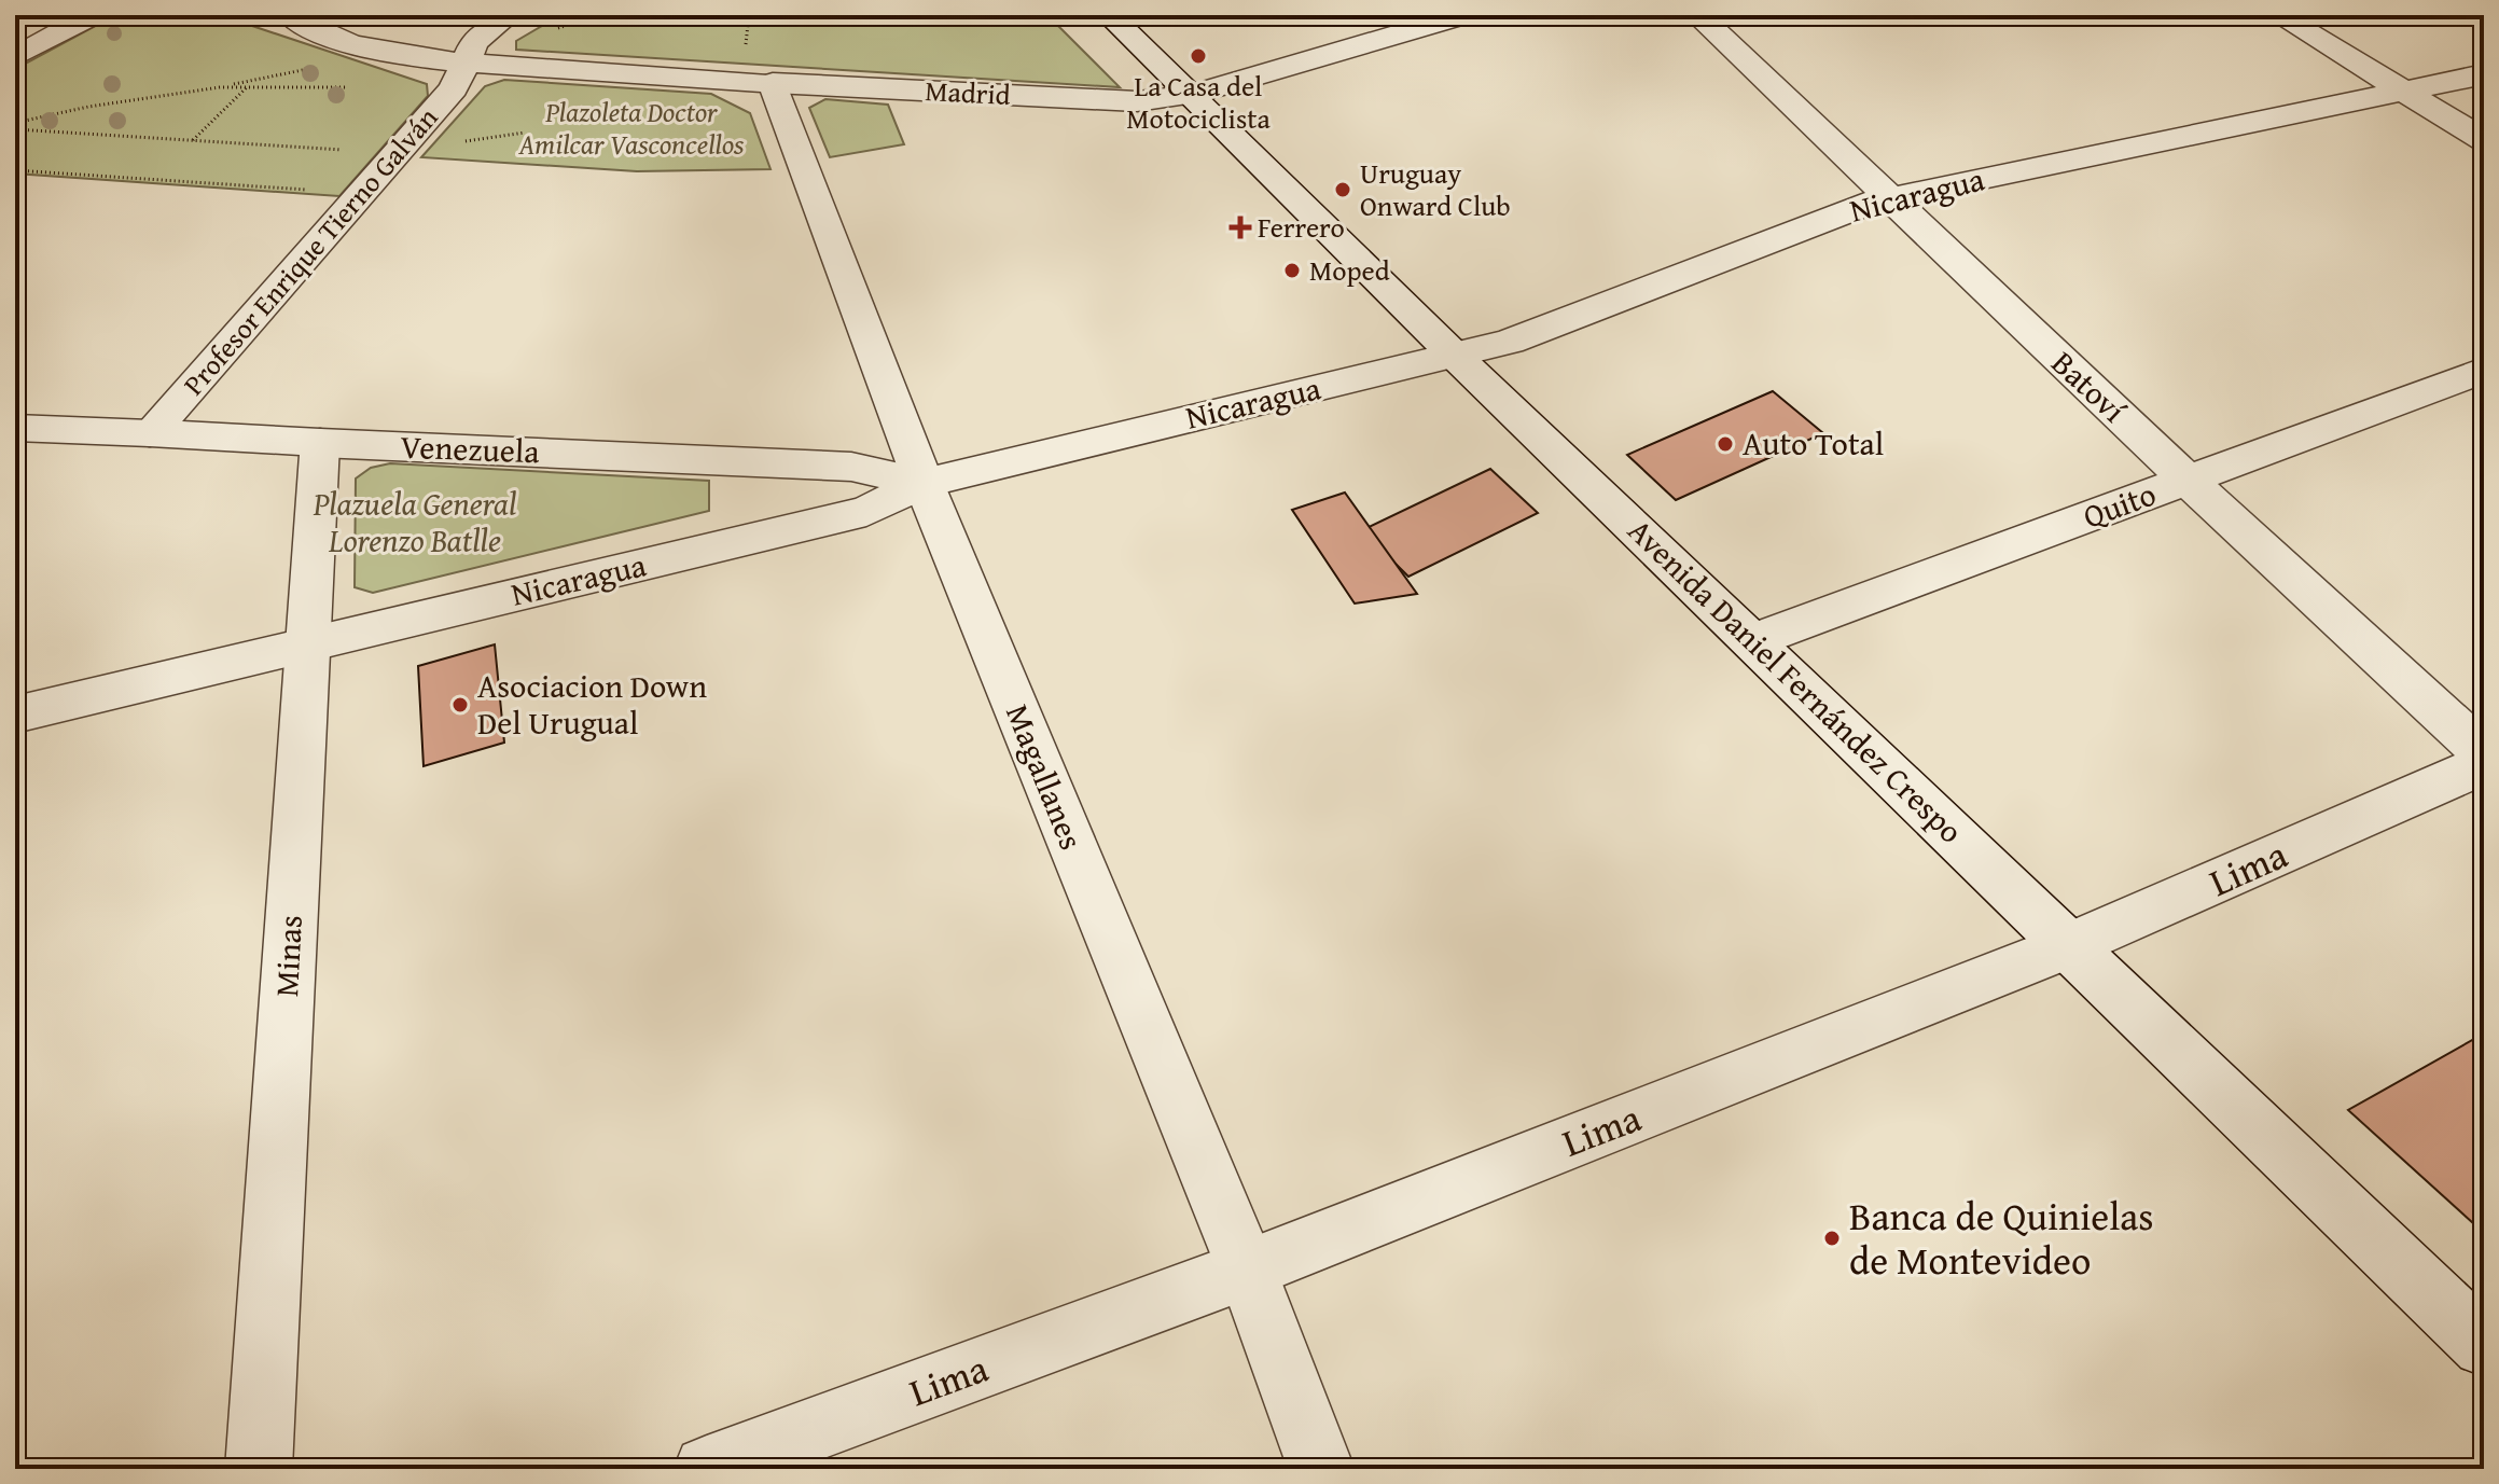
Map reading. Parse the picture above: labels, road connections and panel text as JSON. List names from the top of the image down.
{
  "streets": {
    "street": [
      "Madrid",
      "Nicaragua",
      "Profesor Enrique Tierno Galván",
      "Batoví",
      "Venezuela",
      "Quito",
      "Avenida Daniel Fernández Crespo",
      "Magallanes",
      "Lima",
      "Minas"
    ]
  },
  "crossings": [
    ["Madrid", "Profesor Enrique Tierno Galván"],
    ["Madrid", "Avenida Daniel Fernández Crespo"],
    ["Madrid", "Magallanes"],
    ["Nicaragua", "Batoví"],
    ["Nicaragua", "Venezuela"],
    ["Nicaragua", "Avenida Daniel Fernández Crespo"],
    ["Nicaragua", "Magallanes"],
    ["Nicaragua", "Minas"],
    ["Profesor Enrique Tierno Galván", "Venezuela"],
    ["Batoví", "Quito"],
    ["Venezuela", "Magallanes"],
    ["Venezuela", "Minas"],
    ["Quito", "Avenida Daniel Fernández Crespo"],
    ["Avenida Daniel Fernández Crespo", "Lima"],
    ["Magallanes", "Lima"]
  ],
  "parks": ["Plazoleta Doctor Amilcar Vasconcellos", "Plazuela General Lorenzo Batlle"],
  "places": {
    "other": [
      "La Casa del Motociclista",
      "Uruguay Onward Club",
      "Moped",
      "Auto Total",
      "Asociacion Down Del Urugual",
      "Banca de Quinielas de Montevideo"
    ],
    "health": ["Ferrero"]
  }
}
